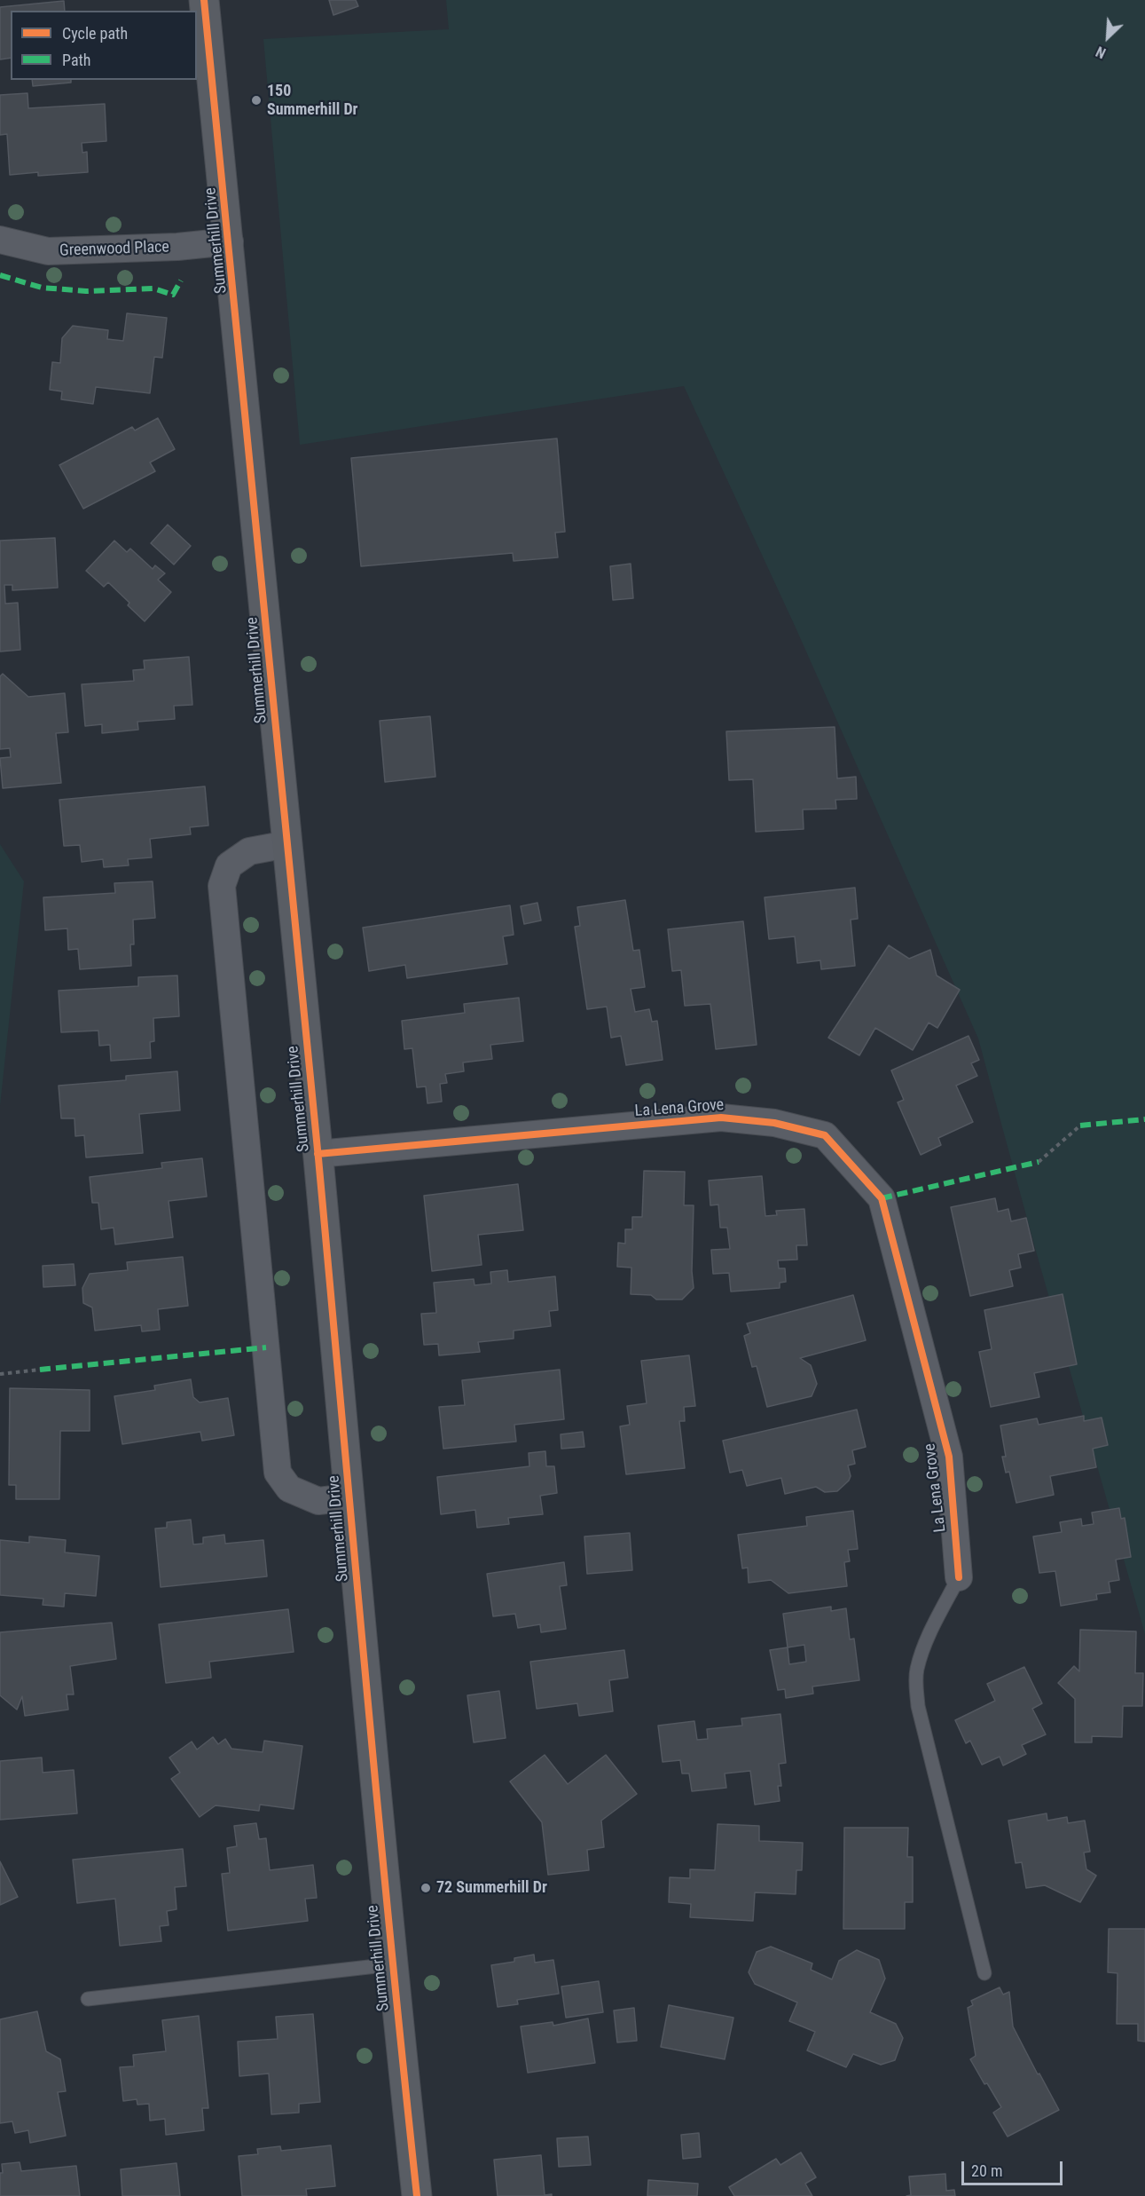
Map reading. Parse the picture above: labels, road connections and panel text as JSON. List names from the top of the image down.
{
  "streets": {
    "main road": ["Summerhill Drive"],
    "street": ["Greenwood Place", "La Lena Grove"]
  },
  "crossings": [
    ["Summerhill Drive", "Greenwood Place"],
    ["Summerhill Drive", "La Lena Grove"]
  ],
  "places": ["150 Summerhill Dr", "72 Summerhill Dr"],
  "legend": ["Cycle path", "Path"],
  "scale_bar": "20 m",
  "north": "bottom left"
}
